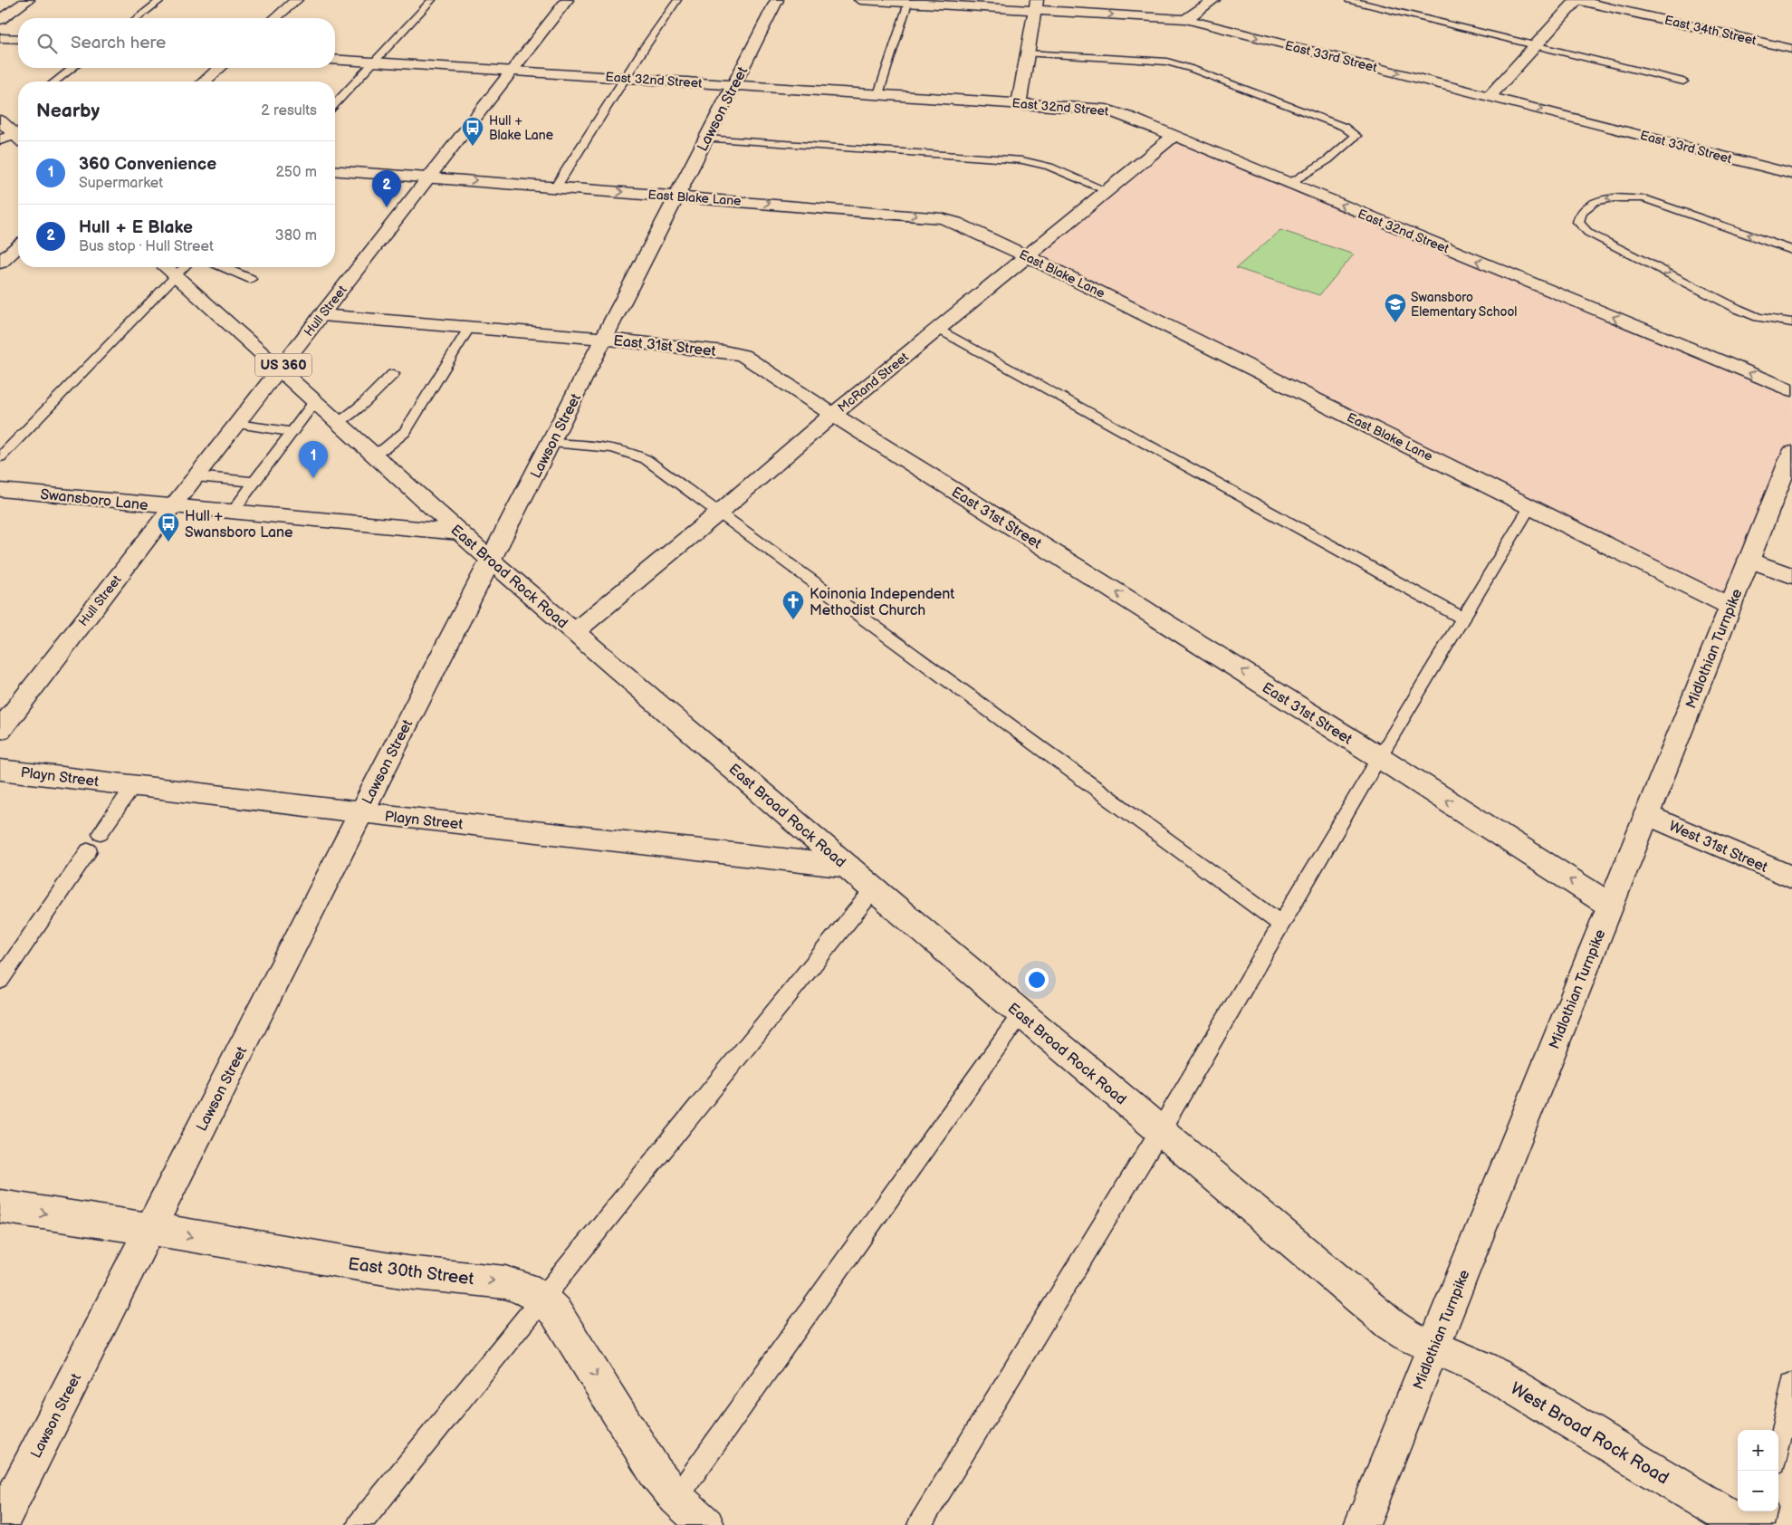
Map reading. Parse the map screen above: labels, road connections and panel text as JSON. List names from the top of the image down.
{
  "streets": {
    "street": [
      "East 34th Street",
      "East 33rd Street",
      "East 32nd Street",
      "Lawson Street",
      "East Blake Lane",
      "Hull Street",
      "East 31st Street",
      "US 360",
      "McRand Street",
      "Swansboro Lane",
      "East Broad Rock Road",
      "Midlothian Turnpike",
      "Playn Street",
      "West 31st Street",
      "East 30th Street",
      "West Broad Rock Road"
    ]
  },
  "crossings": [
    ["East 32nd Street", "Lawson Street"],
    ["East 32nd Street", "Hull Street"],
    ["East 32nd Street", "McRand Street"],
    ["Lawson Street", "East Blake Lane"],
    ["Lawson Street", "East 31st Street"],
    ["Lawson Street", "East Broad Rock Road"],
    ["Lawson Street", "Playn Street"],
    ["Lawson Street", "East 30th Street"],
    ["East Blake Lane", "Hull Street"],
    ["East Blake Lane", "McRand Street"],
    ["East Blake Lane", "Midlothian Turnpike"],
    ["Hull Street", "East 31st Street"],
    ["Hull Street", "Swansboro Lane"],
    ["Hull Street", "East Broad Rock Road"],
    ["East 31st Street", "McRand Street"],
    ["East 31st Street", "Midlothian Turnpike"],
    ["McRand Street", "East Broad Rock Road"],
    ["Swansboro Lane", "East Broad Rock Road"],
    ["East Broad Rock Road", "Midlothian Turnpike"],
    ["East Broad Rock Road", "Playn Street"],
    ["East Broad Rock Road", "West Broad Rock Road"],
    ["Midlothian Turnpike", "West 31st Street"],
    ["Midlothian Turnpike", "West Broad Rock Road"]
  ],
  "one_way": [
    "East 33rd Street",
    "East 32nd Street",
    "East Blake Lane",
    "East 31st Street",
    "East 30th Street"
  ],
  "places": {
    "bus stop": ["Hull + Blake Lane", "Hull + Swansboro Lane"],
    "school or university": ["Swansboro Elementary School"],
    "church": ["Koinonia Independent Methodist Church"]
  },
  "page": {
    "search": "Search here",
    "heading": ["Nearby", "2 results"],
    "list": [
      {
        "mark": "1",
        "name": "360 Convenience",
        "note": "Supermarket",
        "value": "250 m"
      },
      {
        "mark": "2",
        "name": "Hull + E Blake",
        "note": "Bus stop · Hull Street",
        "value": "380 m"
      }
    ],
    "pins": ["2", "1"],
    "map_buttons": ["+", "−"]
  }
}
